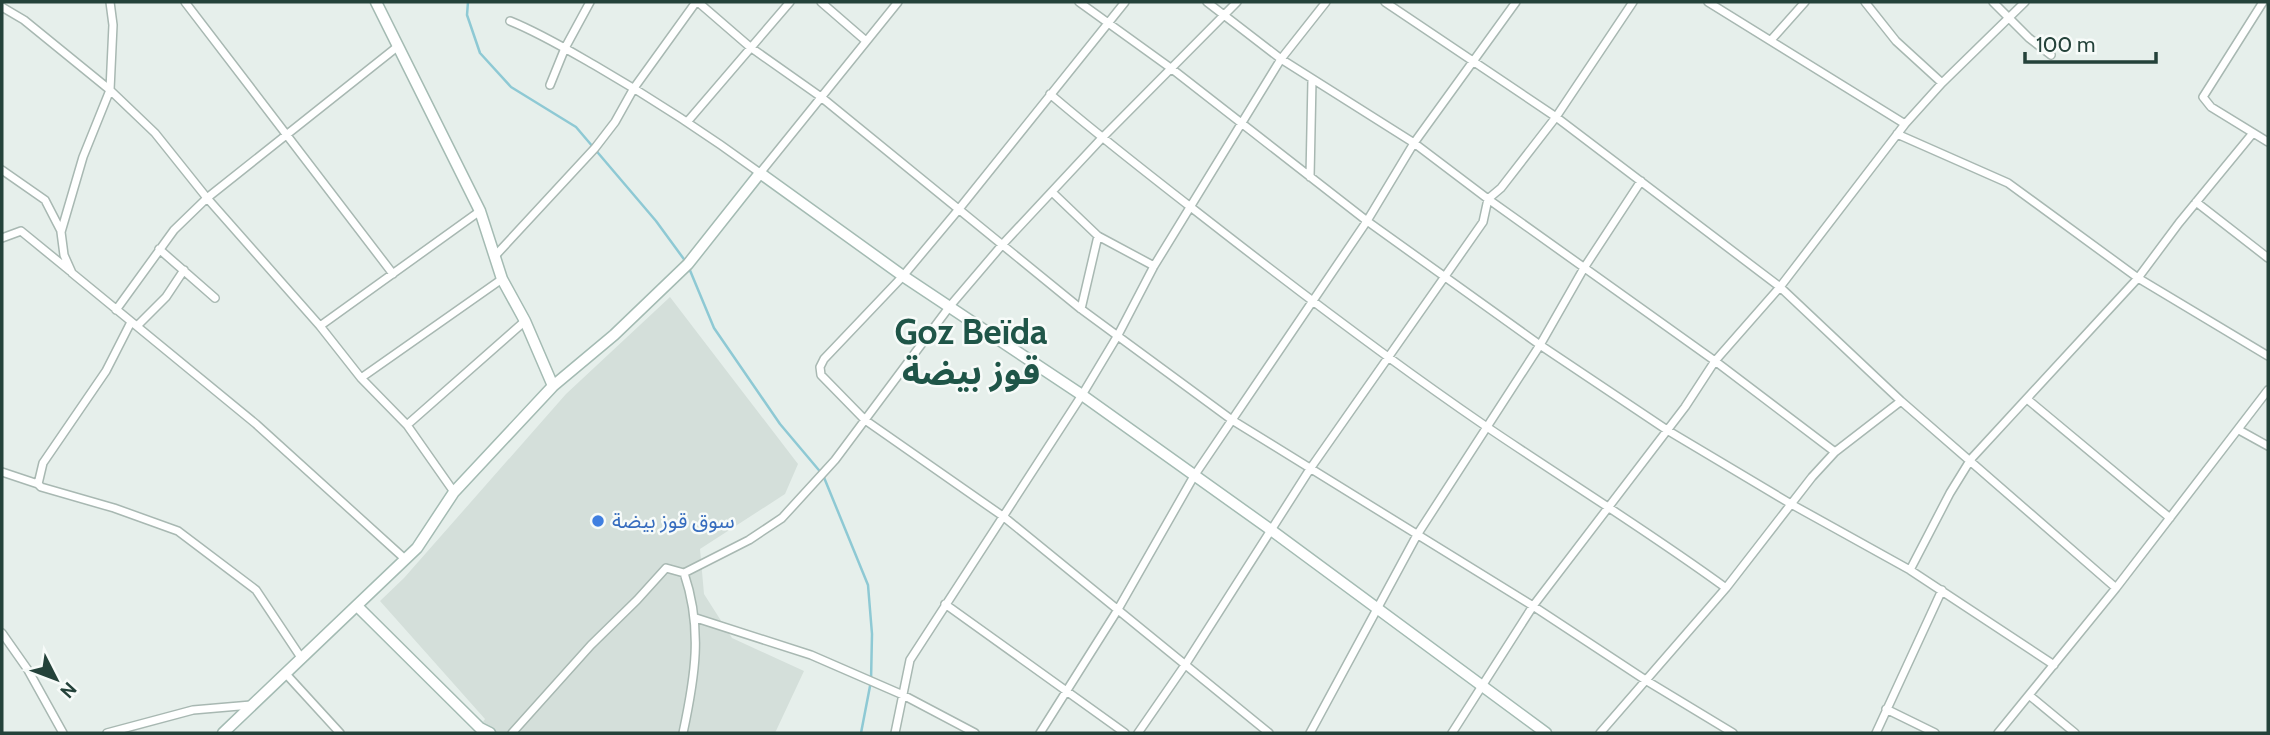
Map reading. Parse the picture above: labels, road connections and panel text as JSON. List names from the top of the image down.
{
  "districts": ["Goz Beïda قوز بيضة"],
  "places": ["سوق قوز بيضة"],
  "scale_bar": "100 m",
  "north": "bottom right"
}
